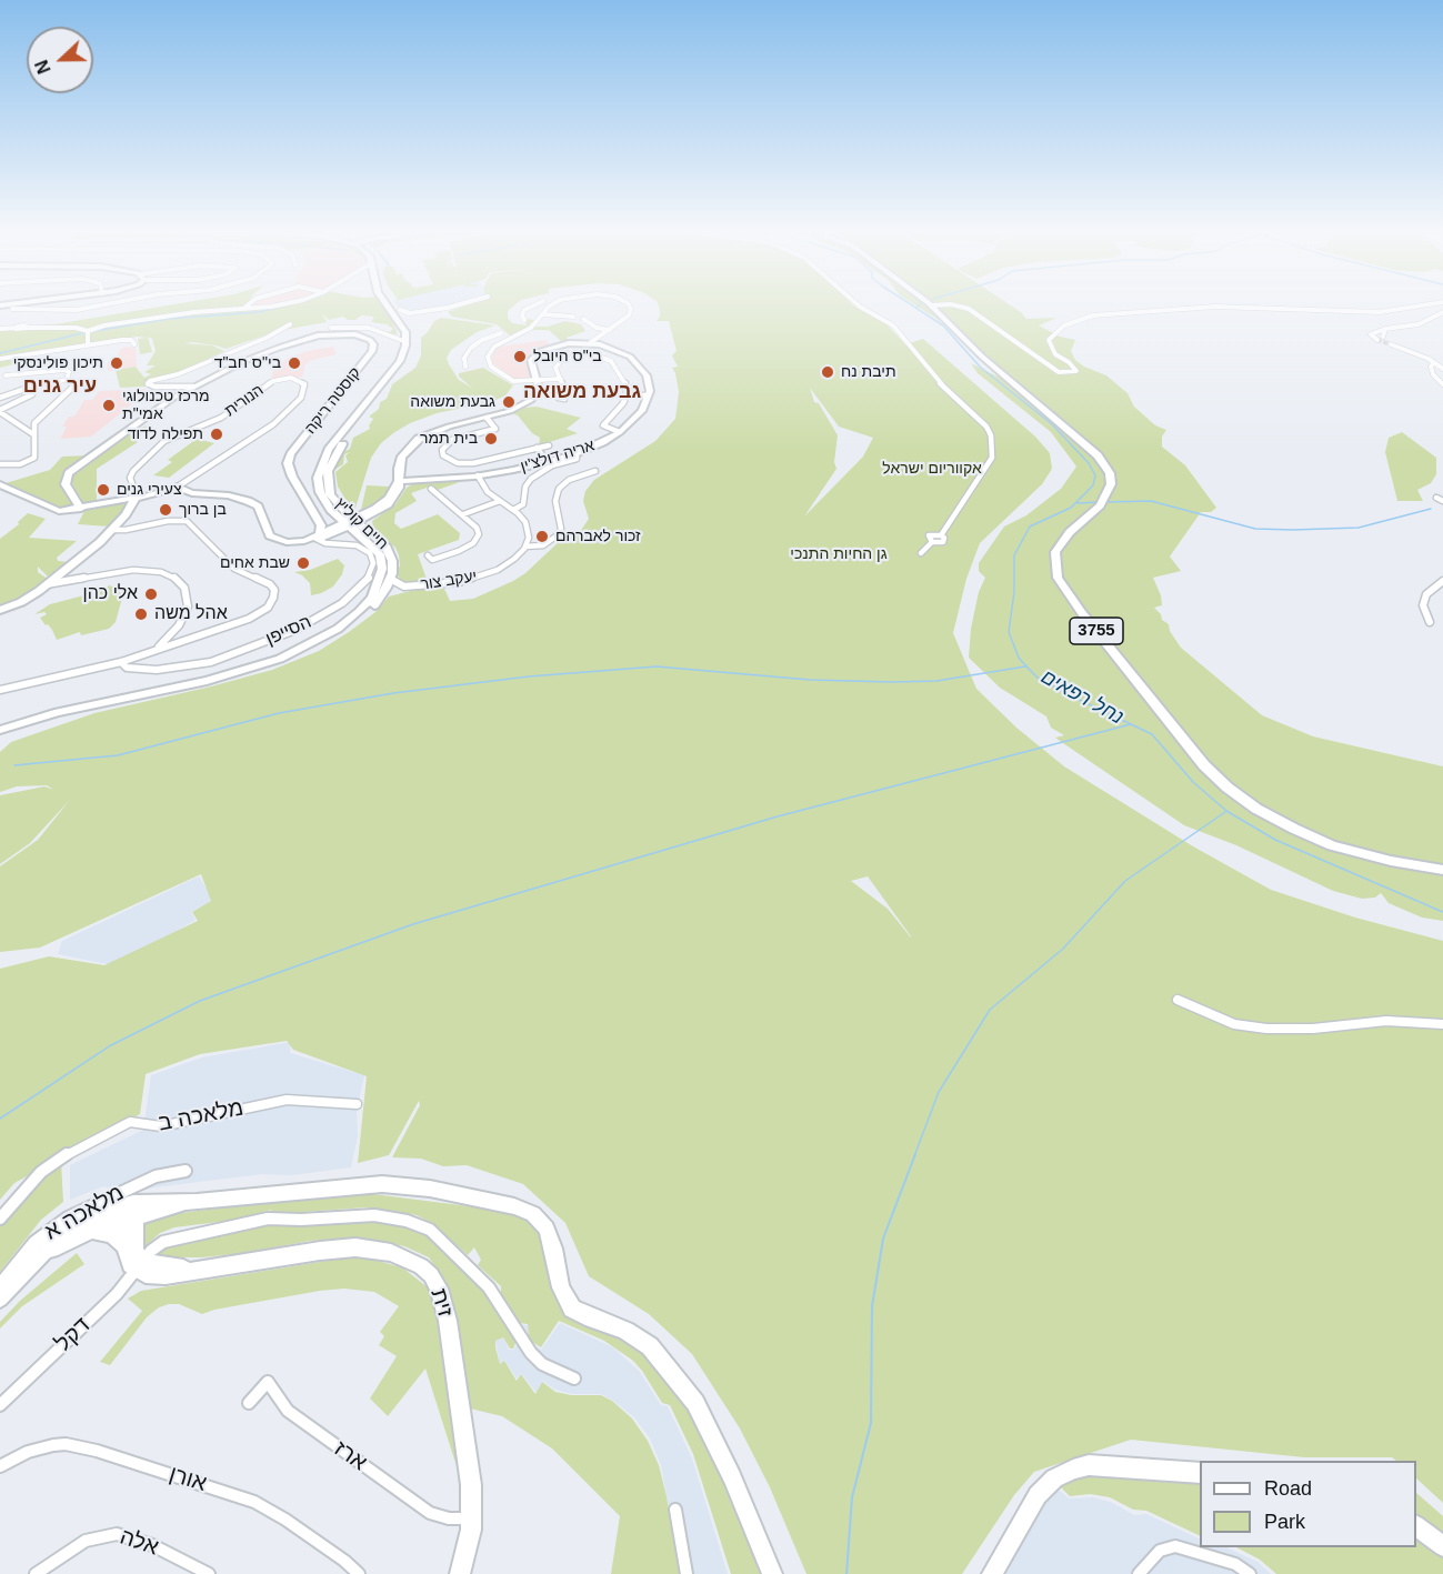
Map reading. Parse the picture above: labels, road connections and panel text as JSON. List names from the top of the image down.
{
  "streets": {
    "main road": [
      "הנורית",
      "קוסטה ריקה",
      "אריה דולצ'ין",
      "חיים קוליץ",
      "3755",
      "זית"
    ],
    "street": [
      "יעקב צור",
      "הסייפן",
      "מלאכה ב",
      "מלאכה א",
      "דקל",
      "ארז",
      "אורן",
      "אלה"
    ]
  },
  "crossings": [
    ["קוסטה ריקה", "הסייפן"],
    ["חיים קוליץ", "יעקב צור"],
    ["זית", "דקל"],
    ["זית", "ארז"]
  ],
  "districts": ["עיר גנים", "גבעת משואה"],
  "water": ["נחל רפאים"],
  "parks": ["אקווריום ישראל", "גן החיות התנכי"],
  "places": [
    "בי\"ס היובל",
    "תיכון פולינסקי",
    "בי\"ס חב\"ד",
    "תיבת נח",
    "גבעת משואה",
    "מרכז טכנולוגי אמי\"ת",
    "תפילה לדוד",
    "בית תמר",
    "צעירי גנים",
    "בן ברוך",
    "זכור לאברהם",
    "שבת אחים",
    "אלי כהן",
    "אהל משה"
  ],
  "legend": ["Road", "Park"],
  "north": "left"
}
